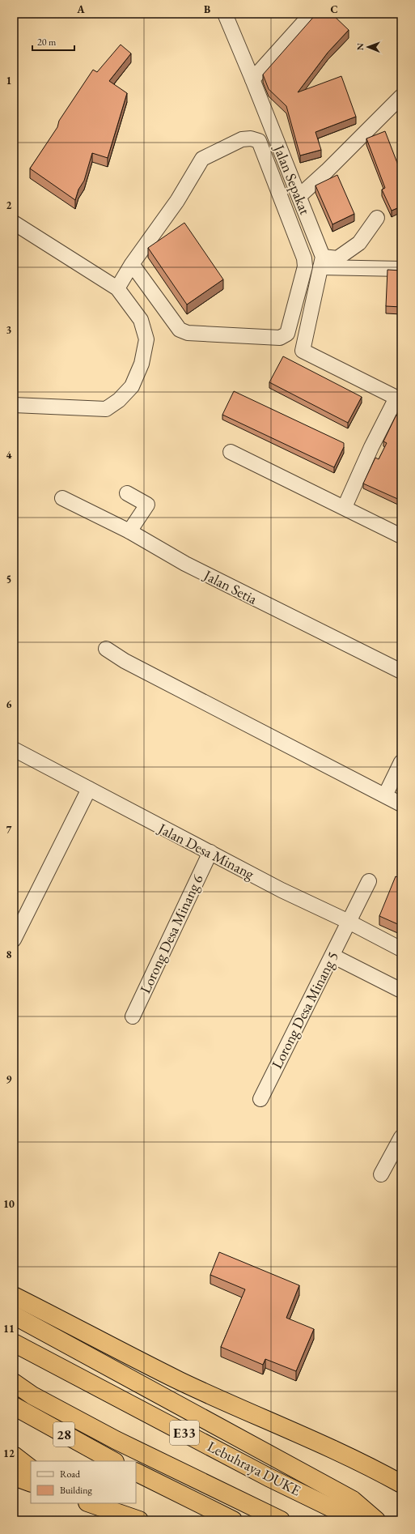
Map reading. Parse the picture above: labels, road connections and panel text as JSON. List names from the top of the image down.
{
  "streets": {
    "highway": ["E33", "28", "Lebuhraya DUKE"],
    "street": [
      "Jalan Sepakat",
      "Jalan Setia",
      "Jalan Desa Minang",
      "Lorong Desa Minang 6",
      "Lorong Desa Minang 5"
    ]
  },
  "crossings": [
    ["Jalan Desa Minang", "Lorong Desa Minang 6"],
    ["Jalan Desa Minang", "Lorong Desa Minang 5"]
  ],
  "legend": ["Road", "Building"],
  "scale_bar": "20 m",
  "north": "left",
  "grid": {
    "columns": ["A", "B", "C"],
    "rows": [
      "1",
      "2",
      "3",
      "4",
      "5",
      "6",
      "7",
      "8",
      "9",
      "10",
      "11",
      "12"
    ]
  }
}
